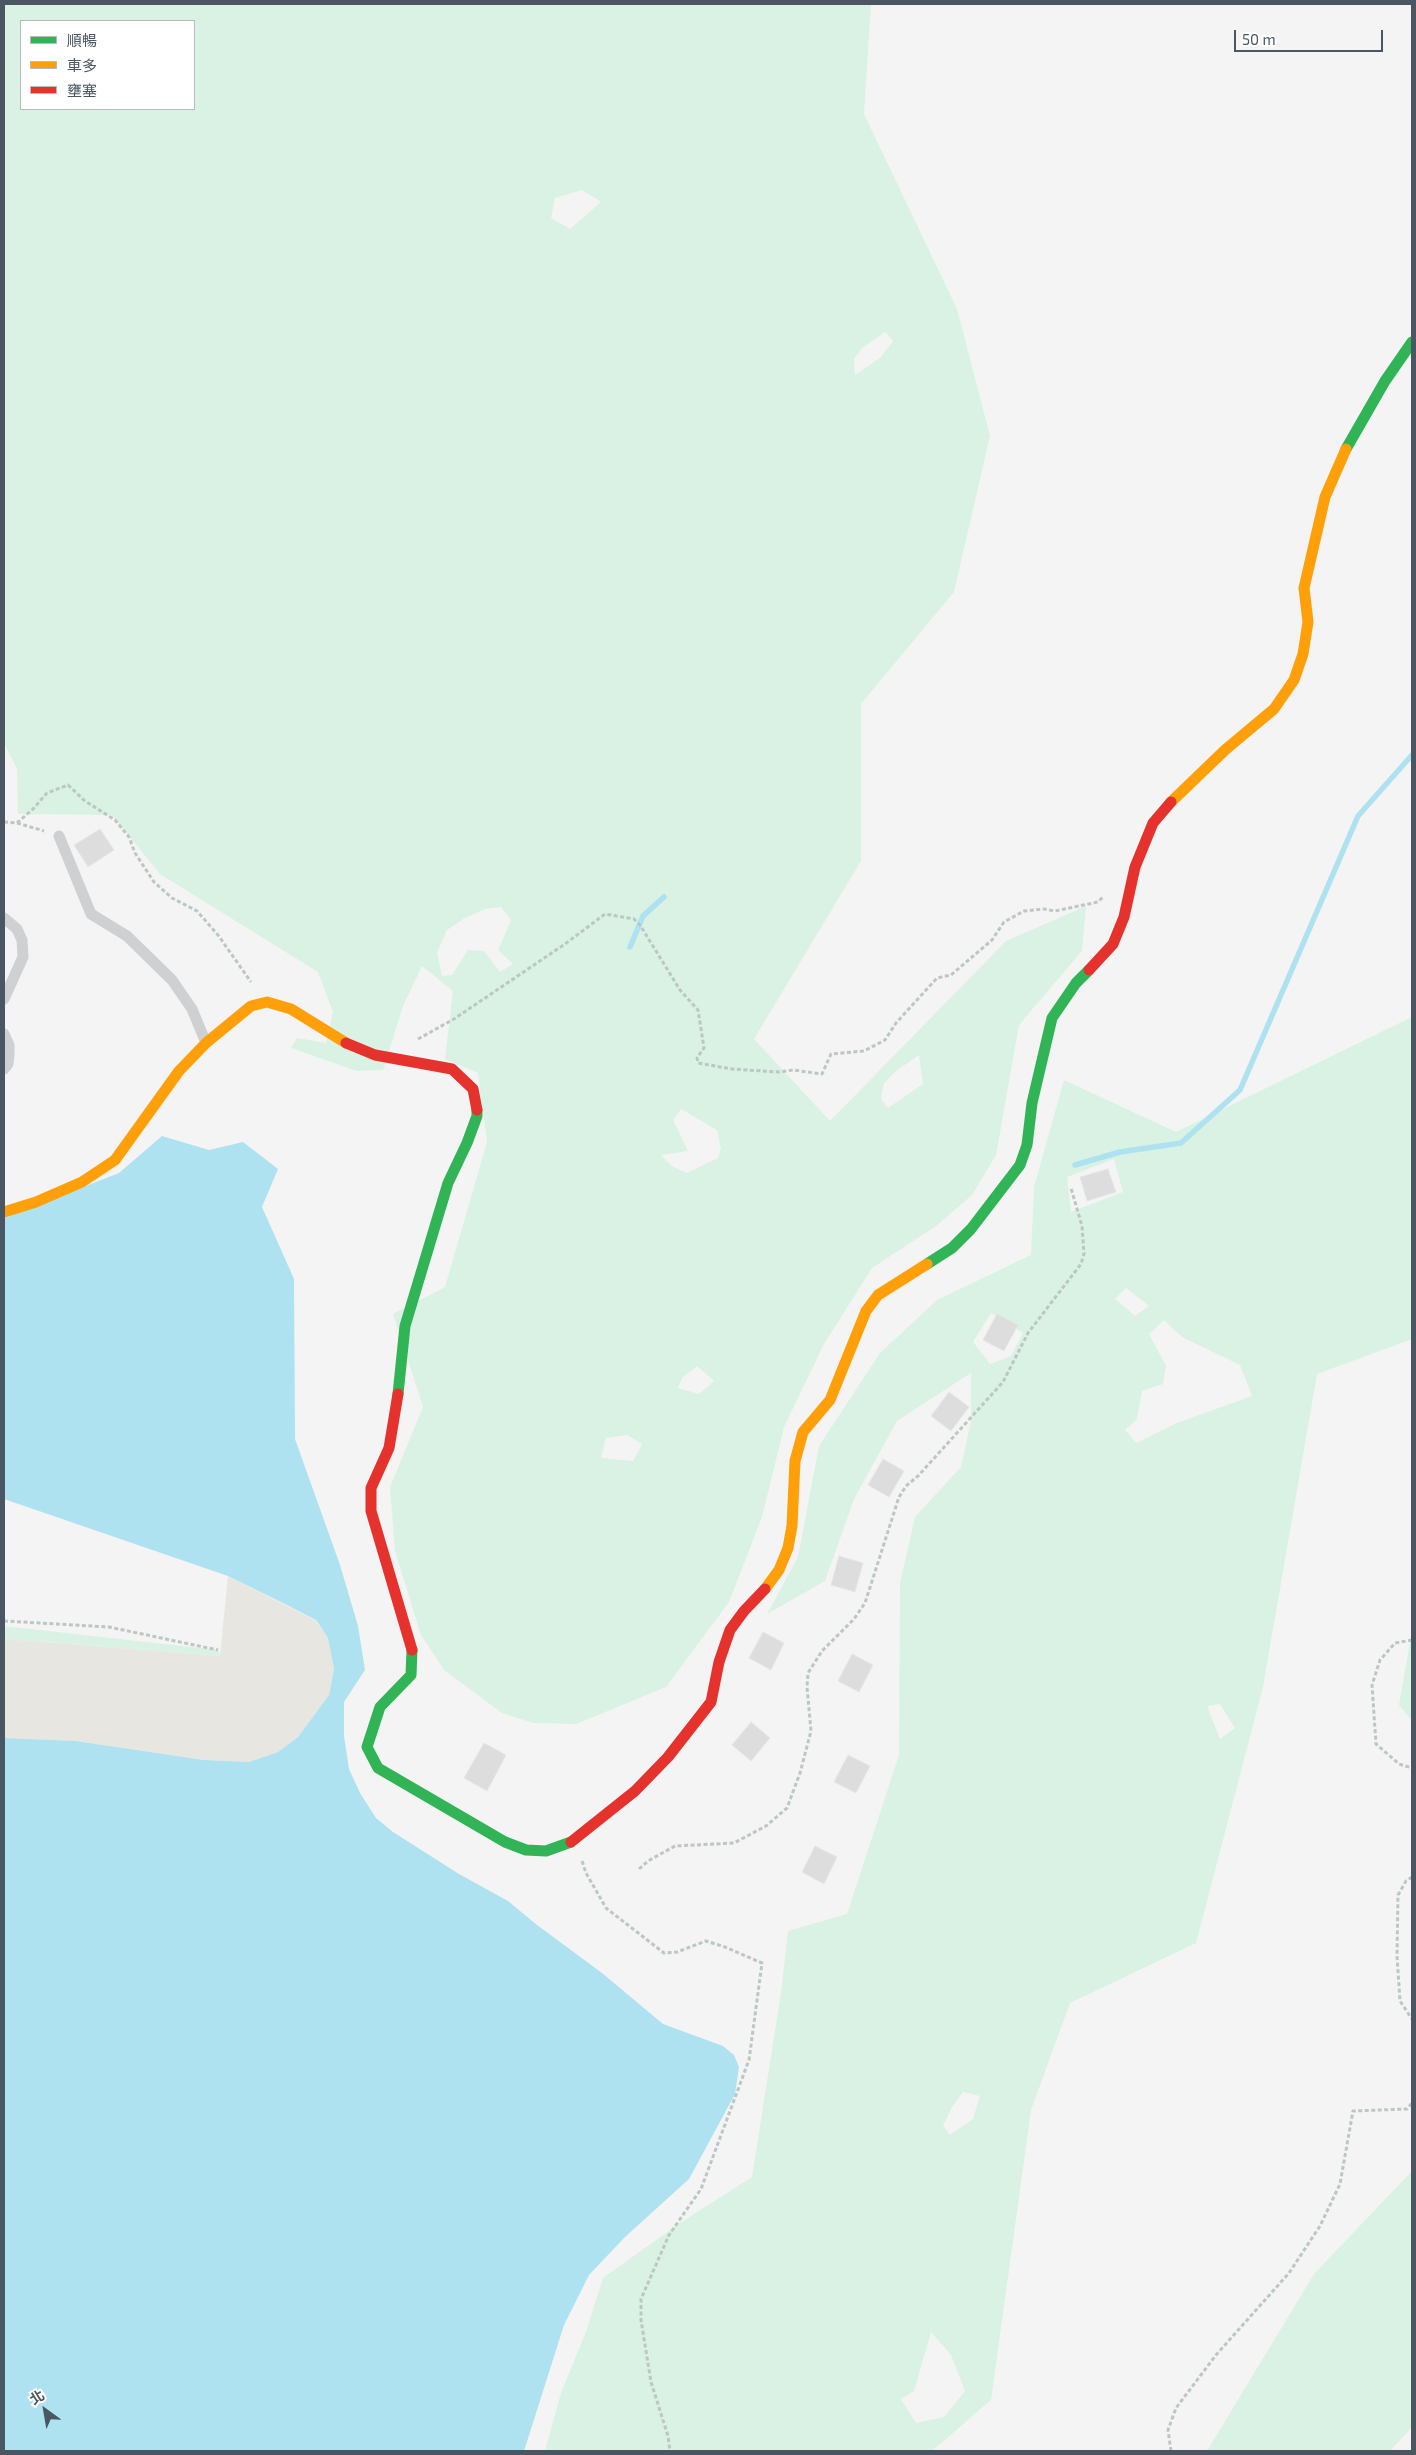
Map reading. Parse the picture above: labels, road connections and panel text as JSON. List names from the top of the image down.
{
  "legend": ["順暢", "車多", "壅塞"],
  "scale_bar": "50 m",
  "north": "top left"
}
